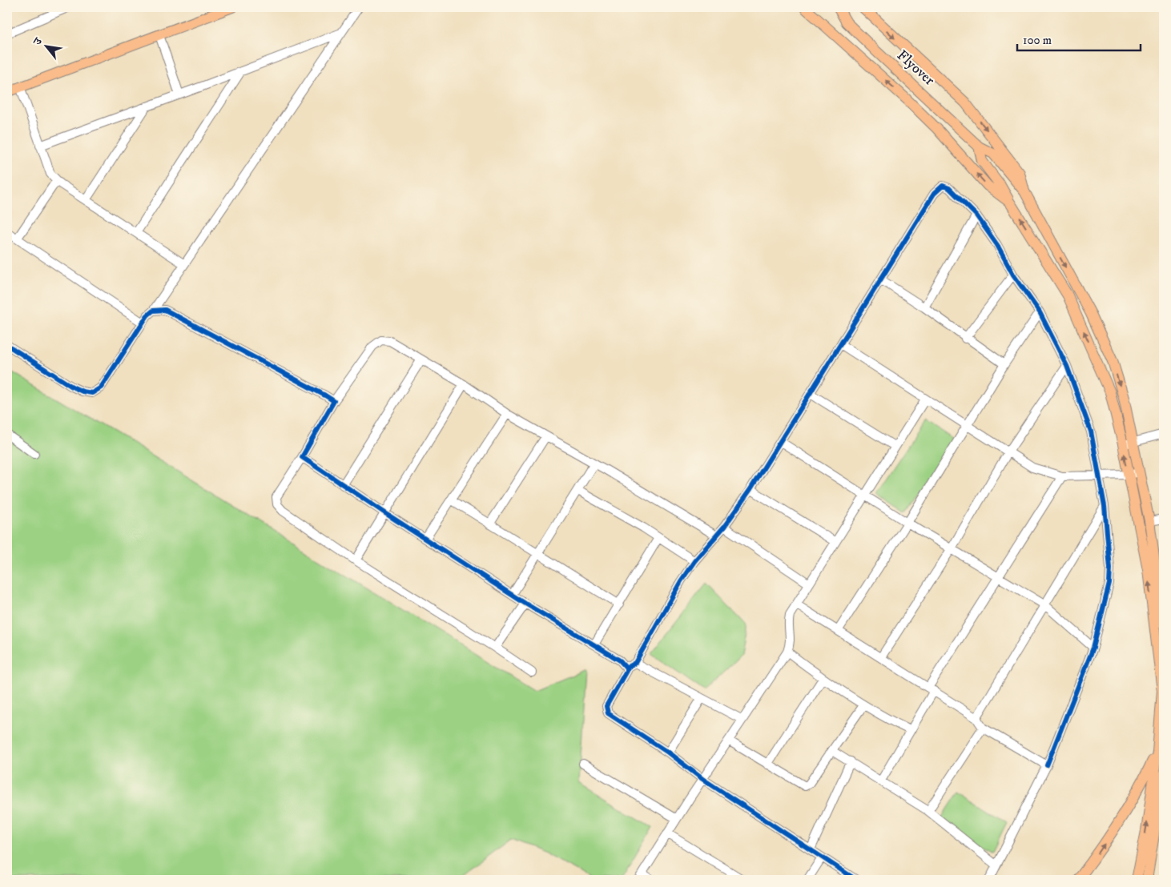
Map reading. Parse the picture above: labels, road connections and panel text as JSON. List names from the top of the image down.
{
  "streets": {
    "main road": ["Flyover"]
  },
  "scale_bar": "100 m",
  "north": "top left"
}
